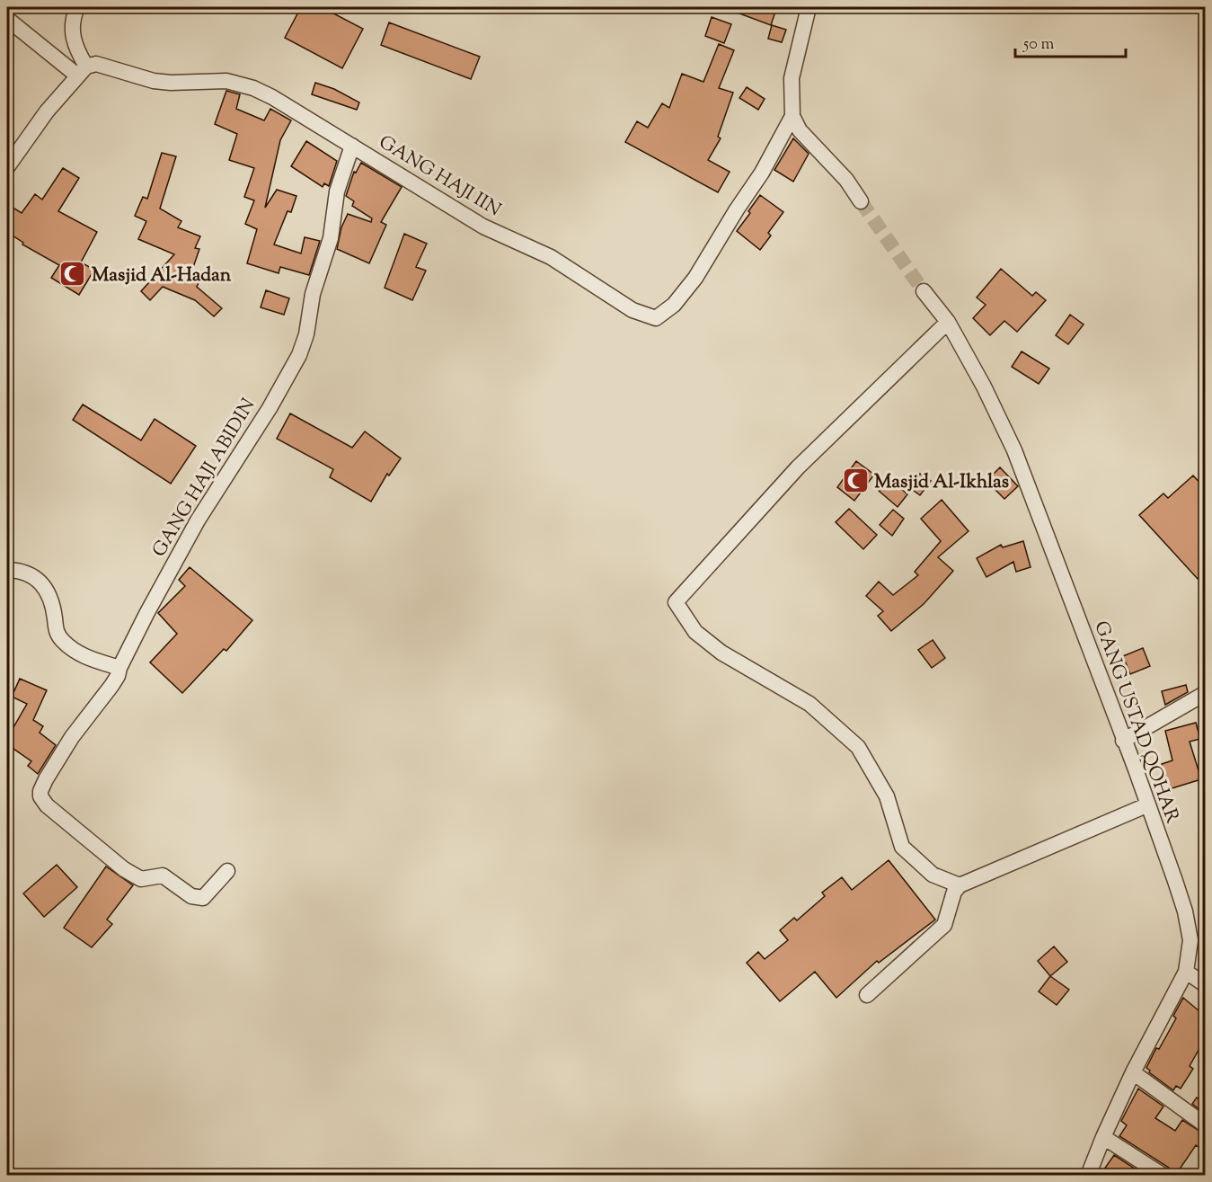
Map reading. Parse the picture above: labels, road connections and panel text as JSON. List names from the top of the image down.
{
  "streets": {
    "street": ["GANG HAJI IIN", "GANG HAJI ABIDIN", "GANG USTAD QOHAR"]
  },
  "crossings": [
    ["GANG HAJI IIN", "GANG HAJI ABIDIN"]
  ],
  "places": {
    "mosque": ["Masjid Al-Hadan", "Masjid Al-Ikhlas"]
  },
  "scale_bar": "50 m"
}
